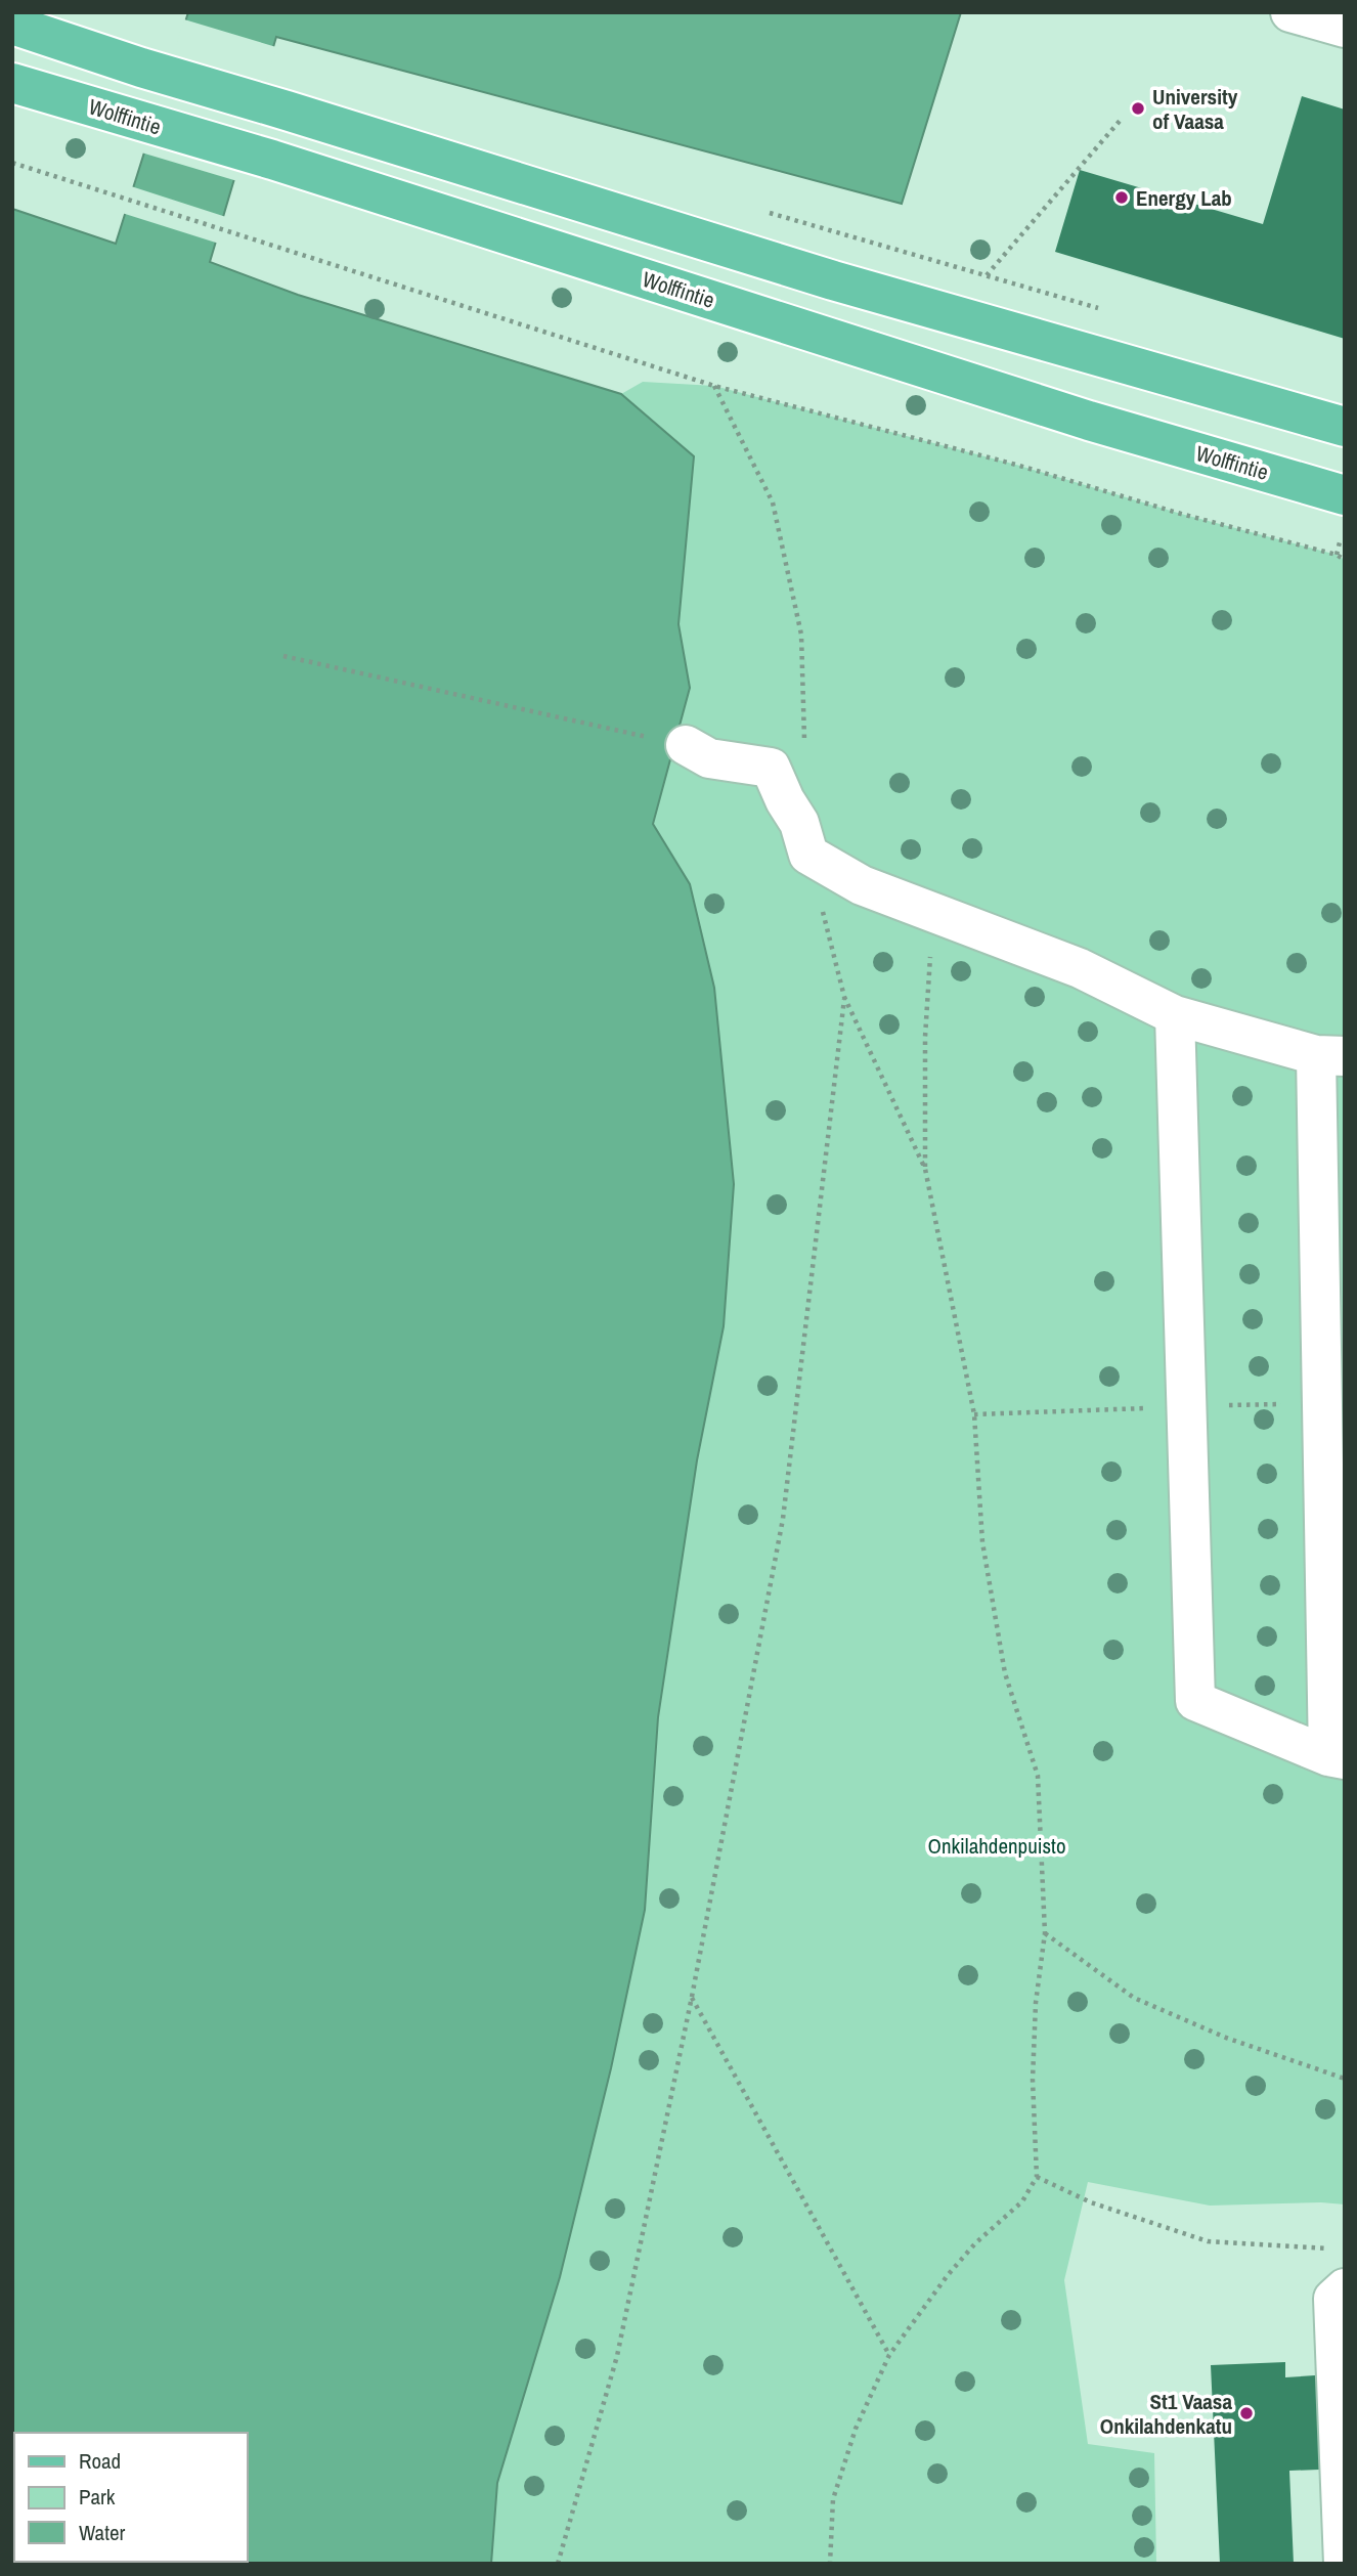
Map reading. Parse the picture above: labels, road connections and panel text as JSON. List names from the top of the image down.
{
  "streets": {
    "main road": ["Wolffintie"]
  },
  "parks": ["Onkilahdenpuisto"],
  "places": ["University of Vaasa", "Energy Lab", "St1 Vaasa Onkilahdenkatu"],
  "legend": ["Road", "Park", "Water"]
}
